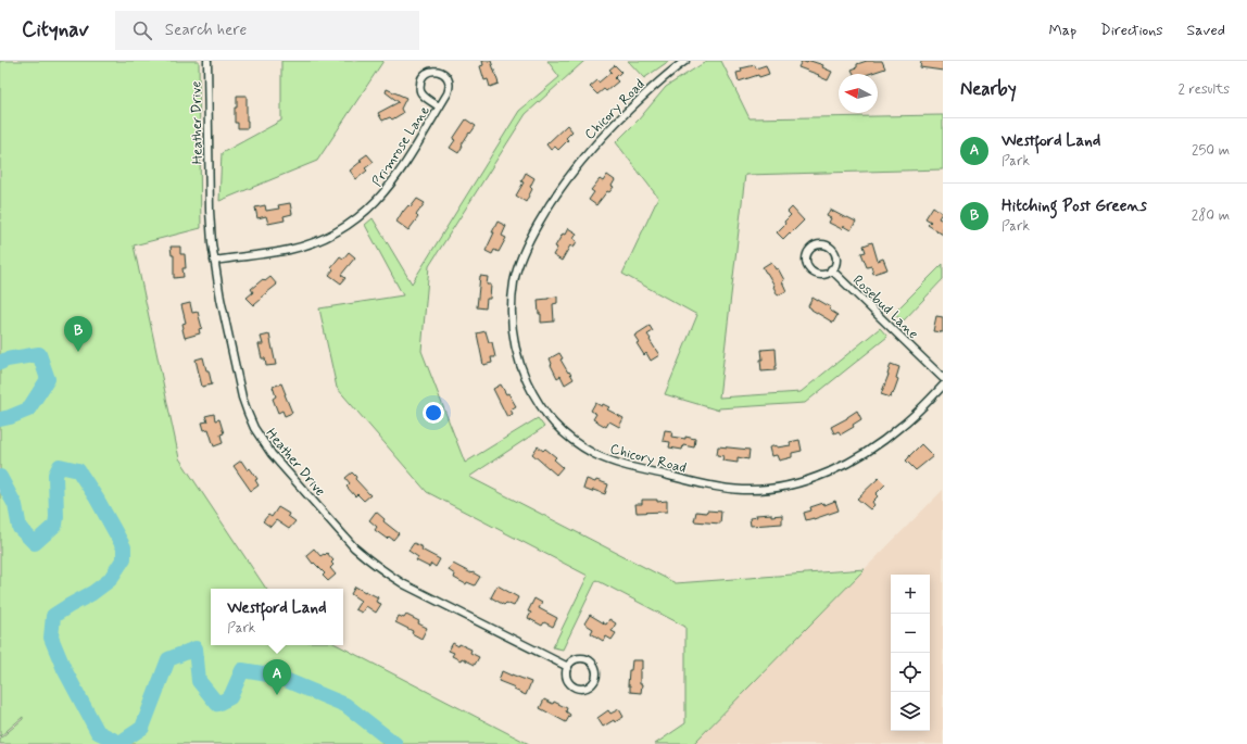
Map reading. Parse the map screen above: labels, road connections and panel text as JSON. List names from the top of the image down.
{
  "streets": {
    "street": [
      "Chicory Road",
      "Heather Drive",
      "Primrose Lane",
      "Rosebud Lane"
    ]
  },
  "crossings": [
    ["Heather Drive", "Primrose Lane"]
  ],
  "north": "left",
  "page": {
    "header": "Citynav",
    "search": "Search here",
    "nav": ["Map", "Directions", "Saved"],
    "heading": ["Nearby", "2 results"],
    "list": [
      {
        "mark": "A",
        "name": "Westford Land",
        "note": "Park",
        "value": "250 m"
      },
      {
        "mark": "B",
        "name": "Hitching Post Greens",
        "note": "Park",
        "value": "280 m"
      }
    ],
    "pins": ["B", "A"],
    "map_buttons": ["+", "−"],
    "popup": ["Westford Land", "Park"]
  }
}
